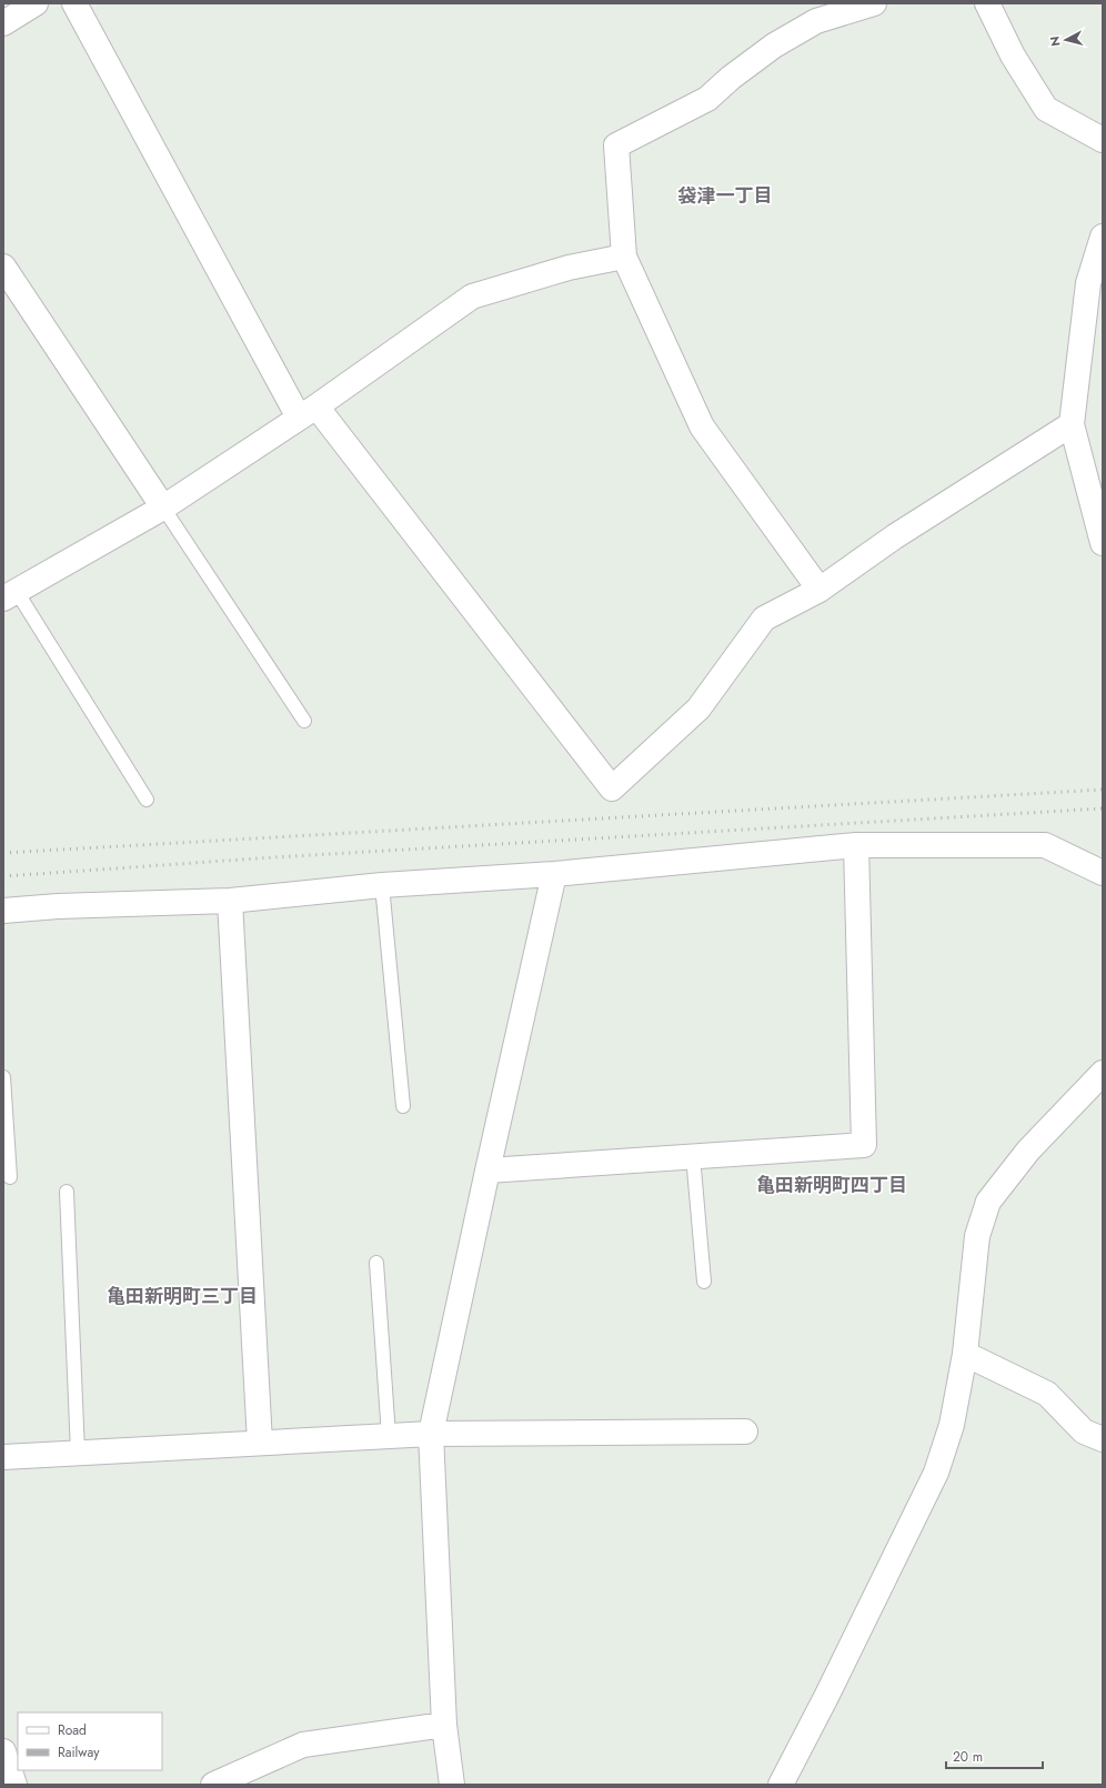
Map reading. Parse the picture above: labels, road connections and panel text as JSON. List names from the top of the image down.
{
  "districts": ["袋津一丁目", "亀田新明町四丁目", "亀田新明町三丁目"],
  "legend": ["Road", "Railway"],
  "scale_bar": "20 m",
  "north": "left"
}
